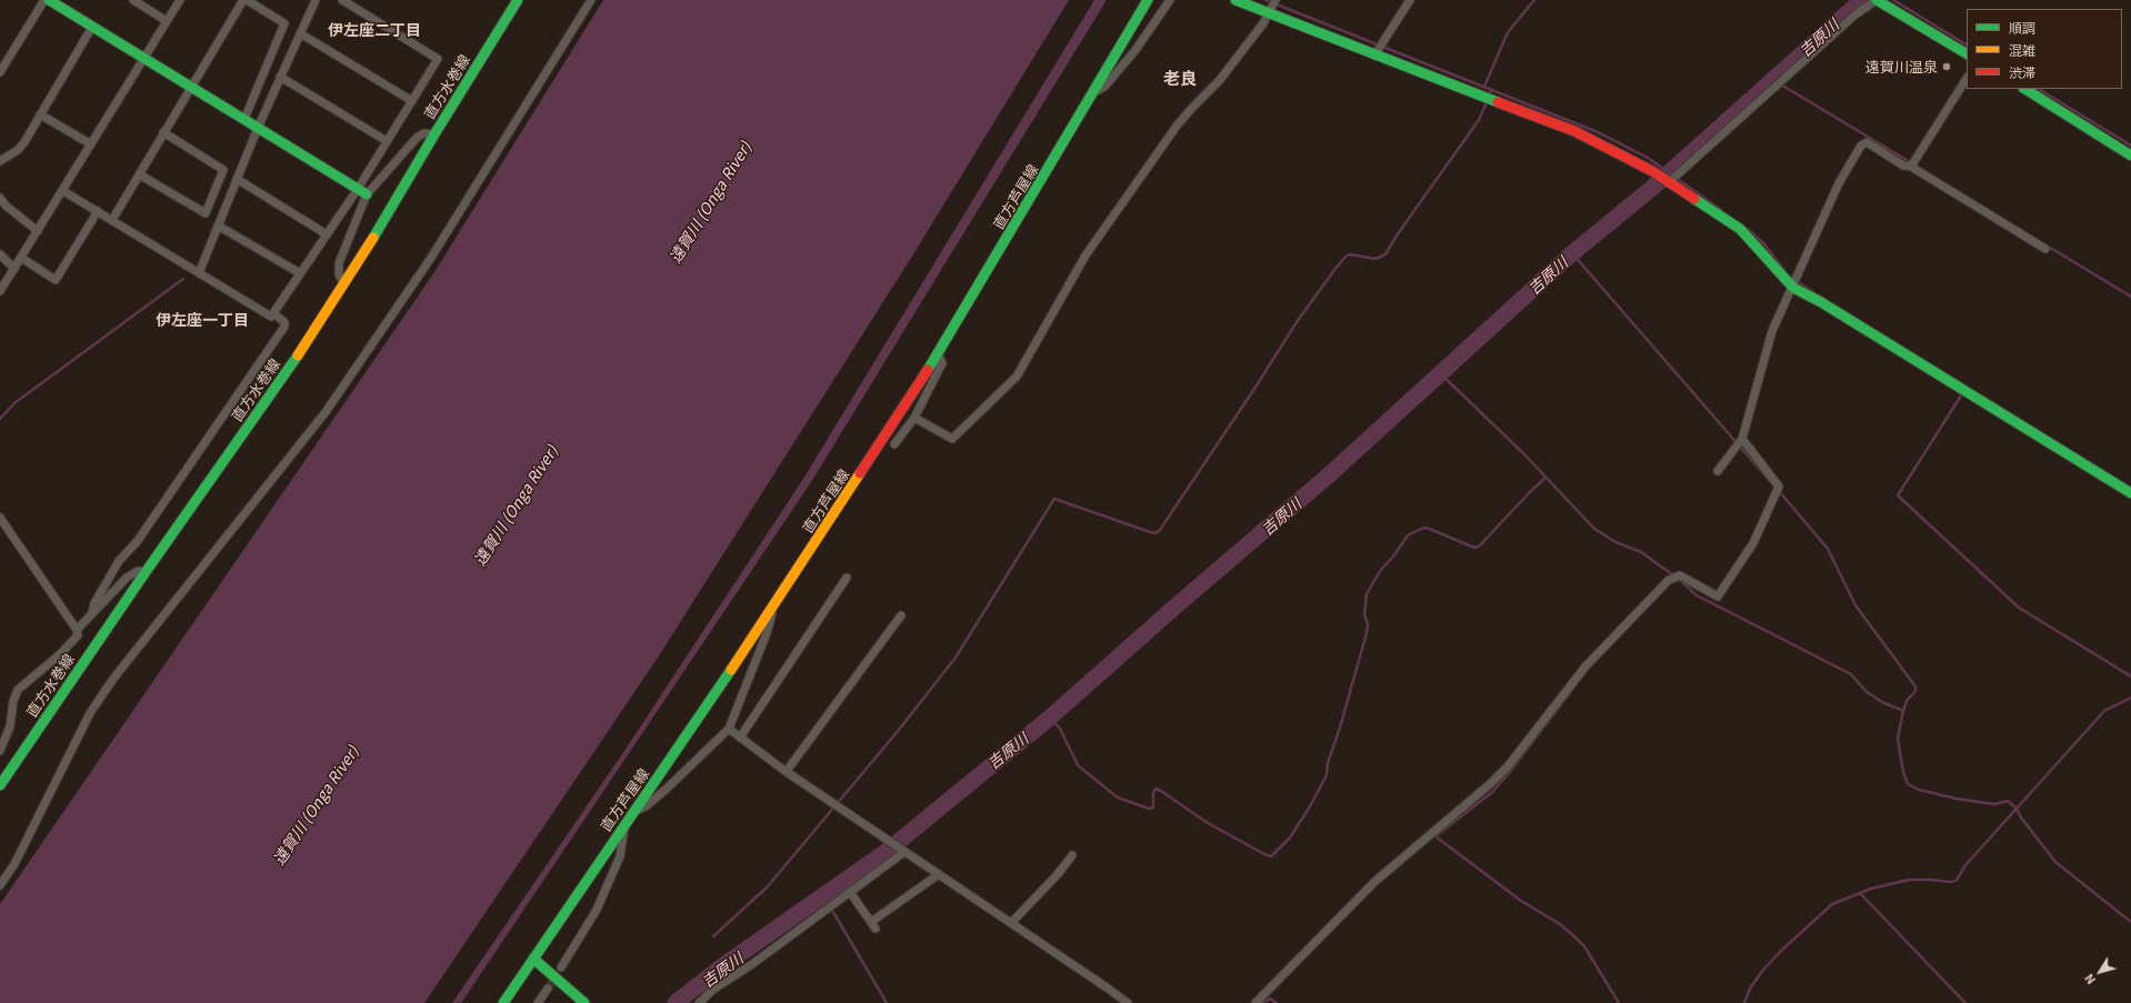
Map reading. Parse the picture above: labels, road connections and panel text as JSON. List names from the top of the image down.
{
  "streets": {
    "main road": ["直方水巻線", "直方芦屋線"]
  },
  "districts": ["伊左座二丁目", "老良", "伊左座一丁目"],
  "water": ["吉原川", "遠賀川 (Onga River)"],
  "places": ["遠賀川温泉"],
  "legend": ["順調", "混雑", "渋滞"],
  "north": "bottom left"
}
